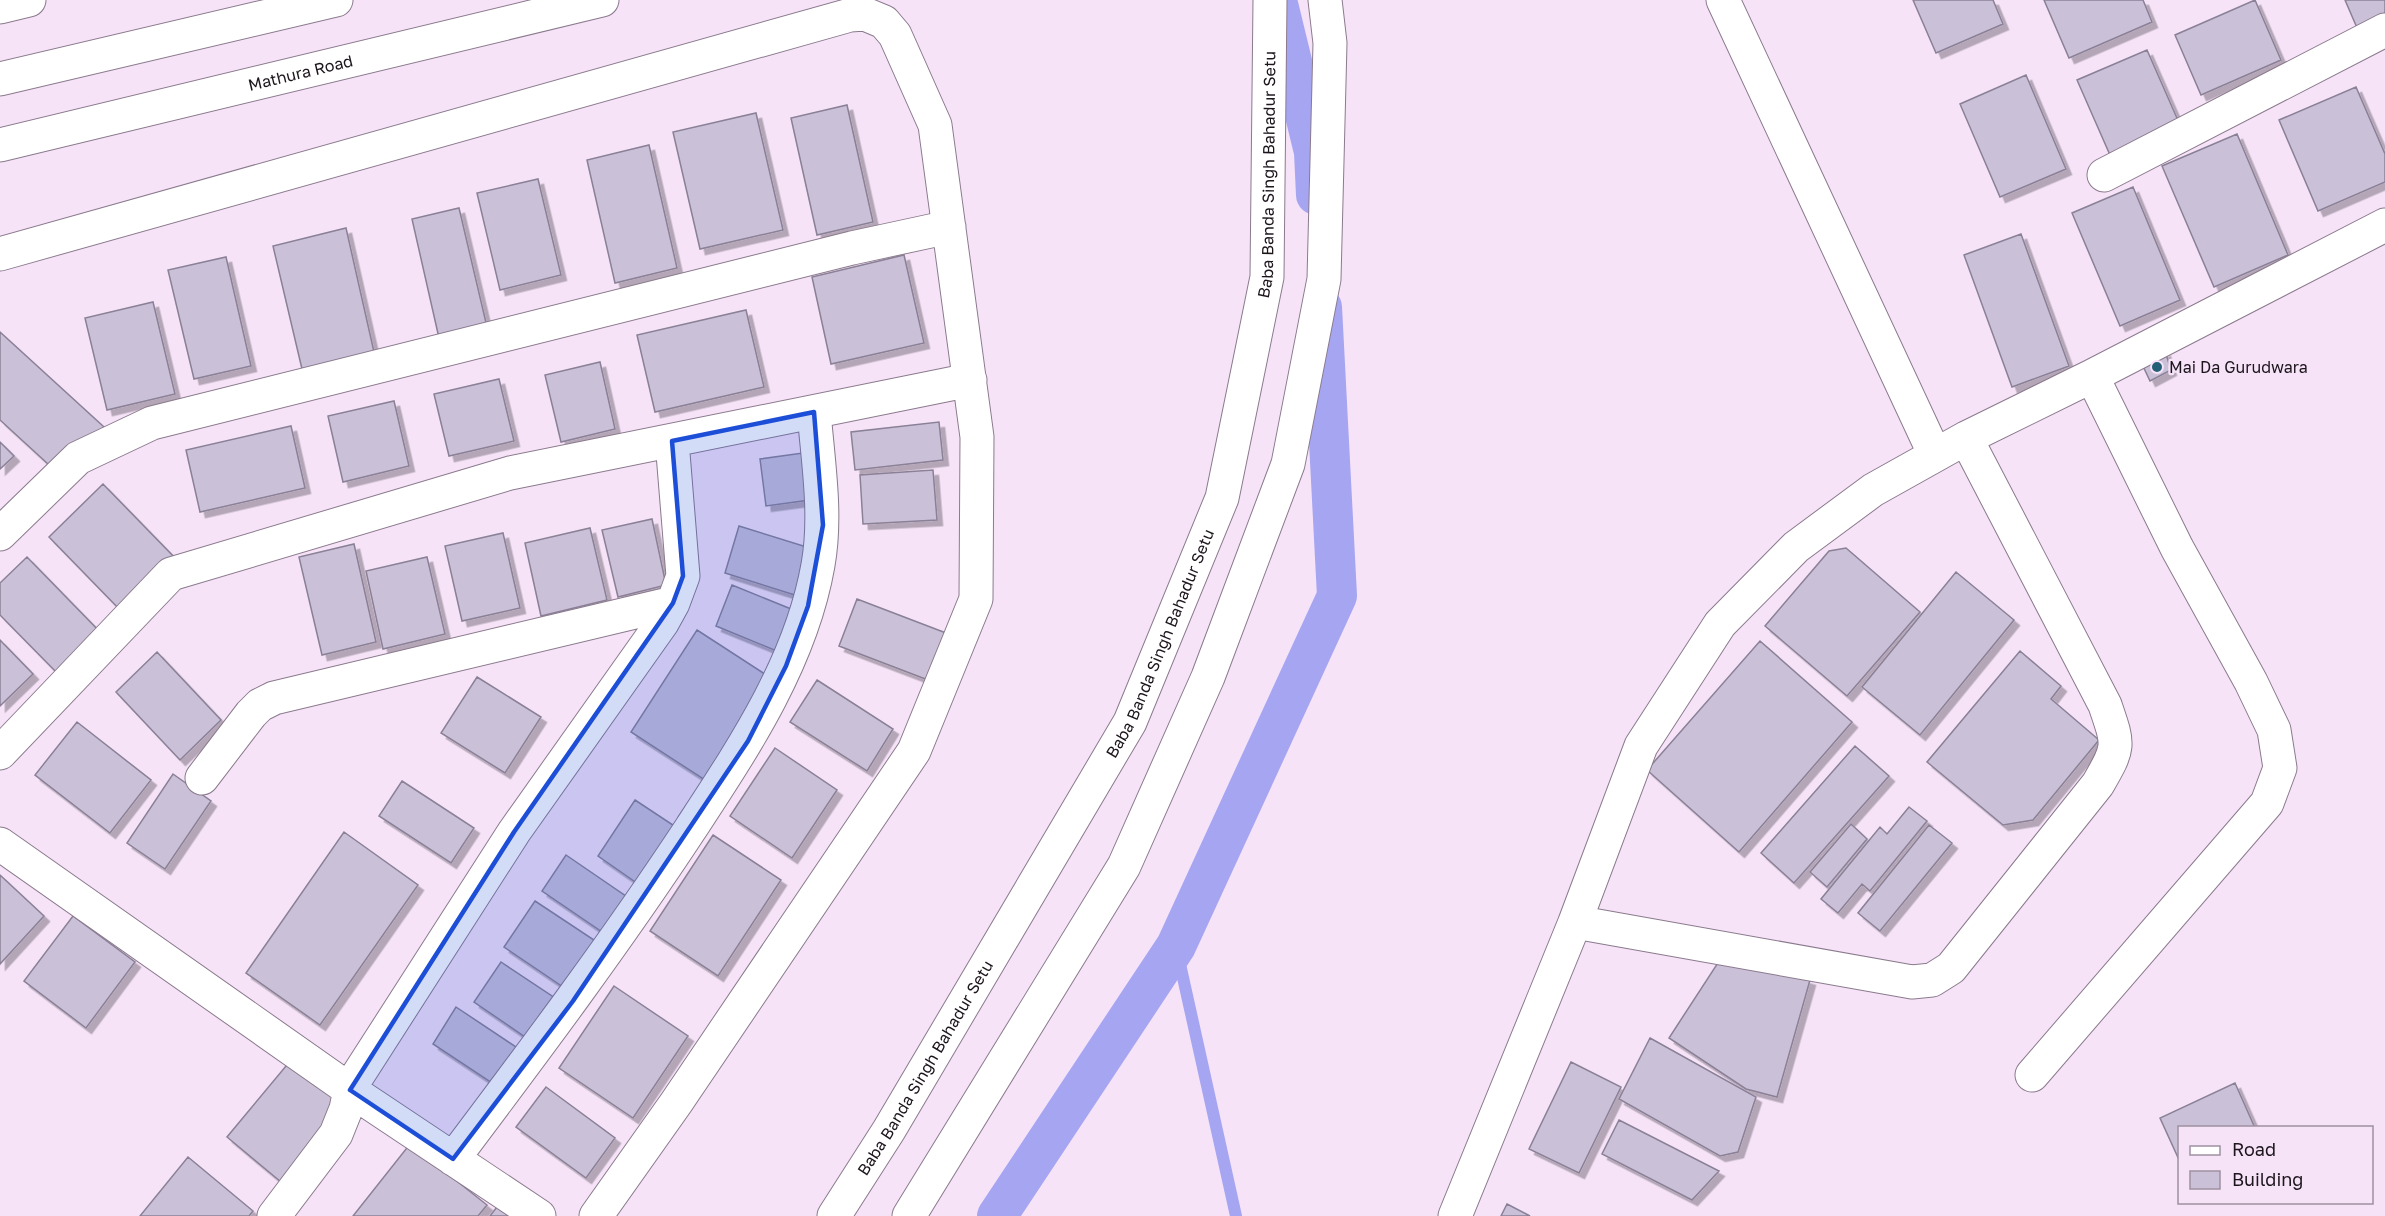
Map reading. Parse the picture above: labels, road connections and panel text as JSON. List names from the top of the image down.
{
  "streets": {
    "main road": ["Mathura Road", "Baba Banda Singh Bahadur Setu"]
  },
  "places": ["Mai Da Gurudwara"],
  "legend": ["Road", "Building"]
}
